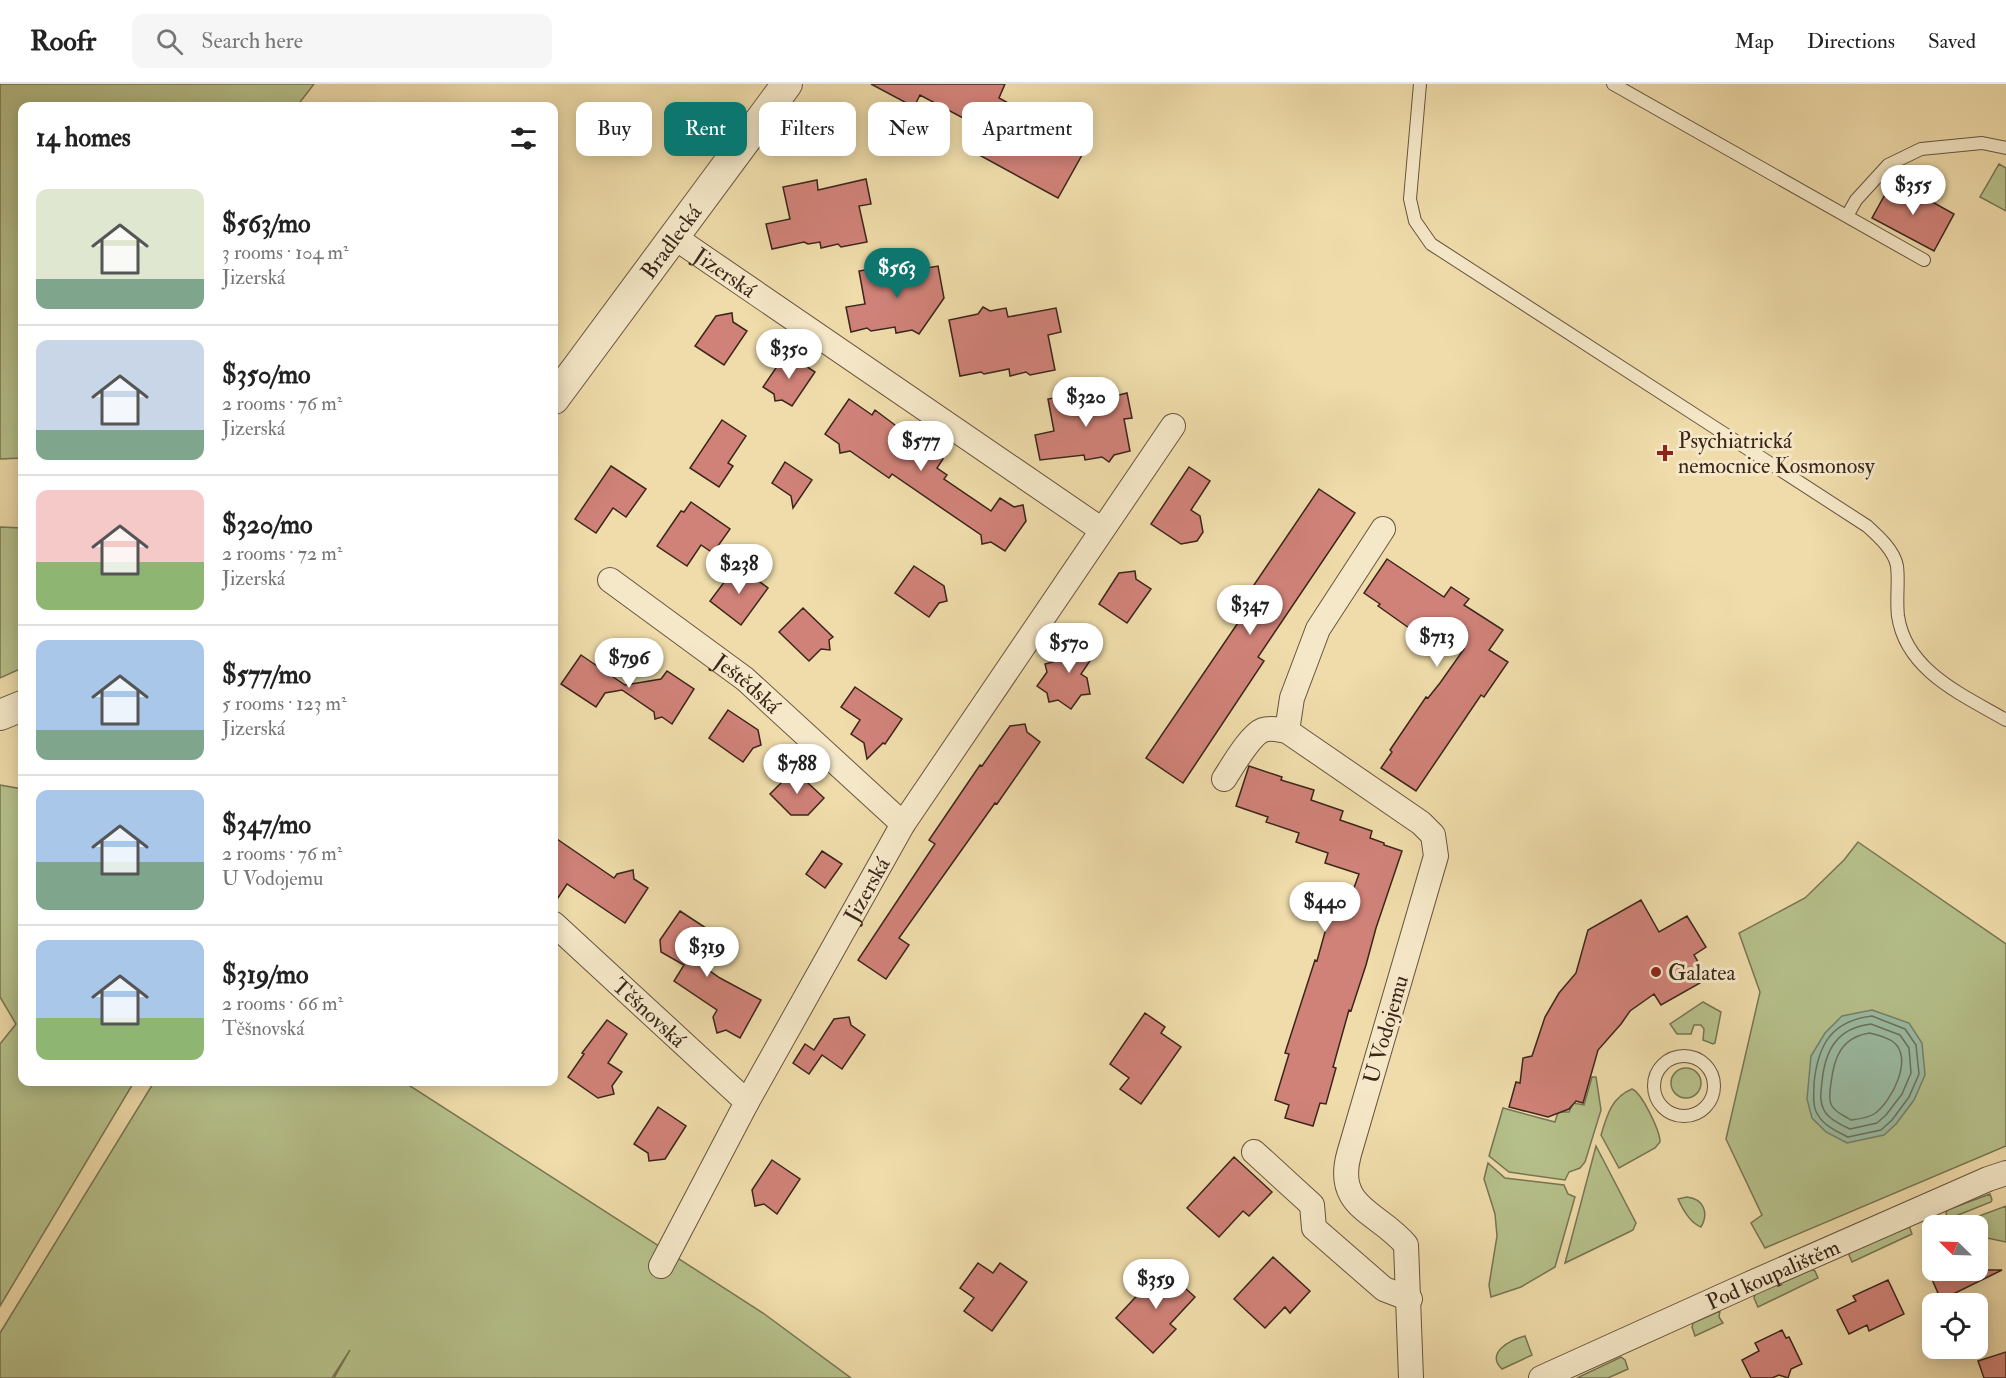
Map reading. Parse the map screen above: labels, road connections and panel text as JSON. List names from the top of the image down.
{
  "streets": {
    "street": [
      "Bradlecká",
      "Jizerská",
      "Ještědská",
      "Těšnovská",
      "U Vodojemu",
      "Pod koupalištěm"
    ]
  },
  "crossings": [
    ["Bradlecká", "Jizerská"],
    ["Jizerská", "Ještědská"],
    ["Jizerská", "Těšnovská"]
  ],
  "places": {
    "health": ["Psychiatrická nemocnice Kosmonosy"],
    "other": ["Galatea"]
  },
  "north": "top left",
  "page": {
    "header": "Roofr",
    "search": "Search here",
    "nav": ["Map", "Directions", "Saved"],
    "chip": [
      "Buy",
      "Rent",
      "Filters",
      "New",
      "Apartment"
    ],
    "heading": "14 homes",
    "price": [
      "$355",
      "$563",
      "$350",
      "$320",
      "$577",
      "$238",
      "$347",
      "$713",
      "$570",
      "$796",
      "$788",
      "$440",
      "$319",
      "$359"
    ],
    "list": [
      {
        "name": "$563/mo",
        "note": "3 rooms · 104 m² · Jizerská"
      },
      {
        "name": "$350/mo",
        "note": "2 rooms · 76 m² · Jizerská"
      },
      {
        "name": "$320/mo",
        "note": "2 rooms · 72 m² · Jizerská"
      },
      {
        "name": "$577/mo",
        "note": "5 rooms · 123 m² · Jizerská"
      },
      {
        "name": "$347/mo",
        "note": "2 rooms · 76 m² · U Vodojemu"
      },
      {
        "name": "$319/mo",
        "note": "2 rooms · 66 m² · Těšnovská"
      }
    ]
  }
}
